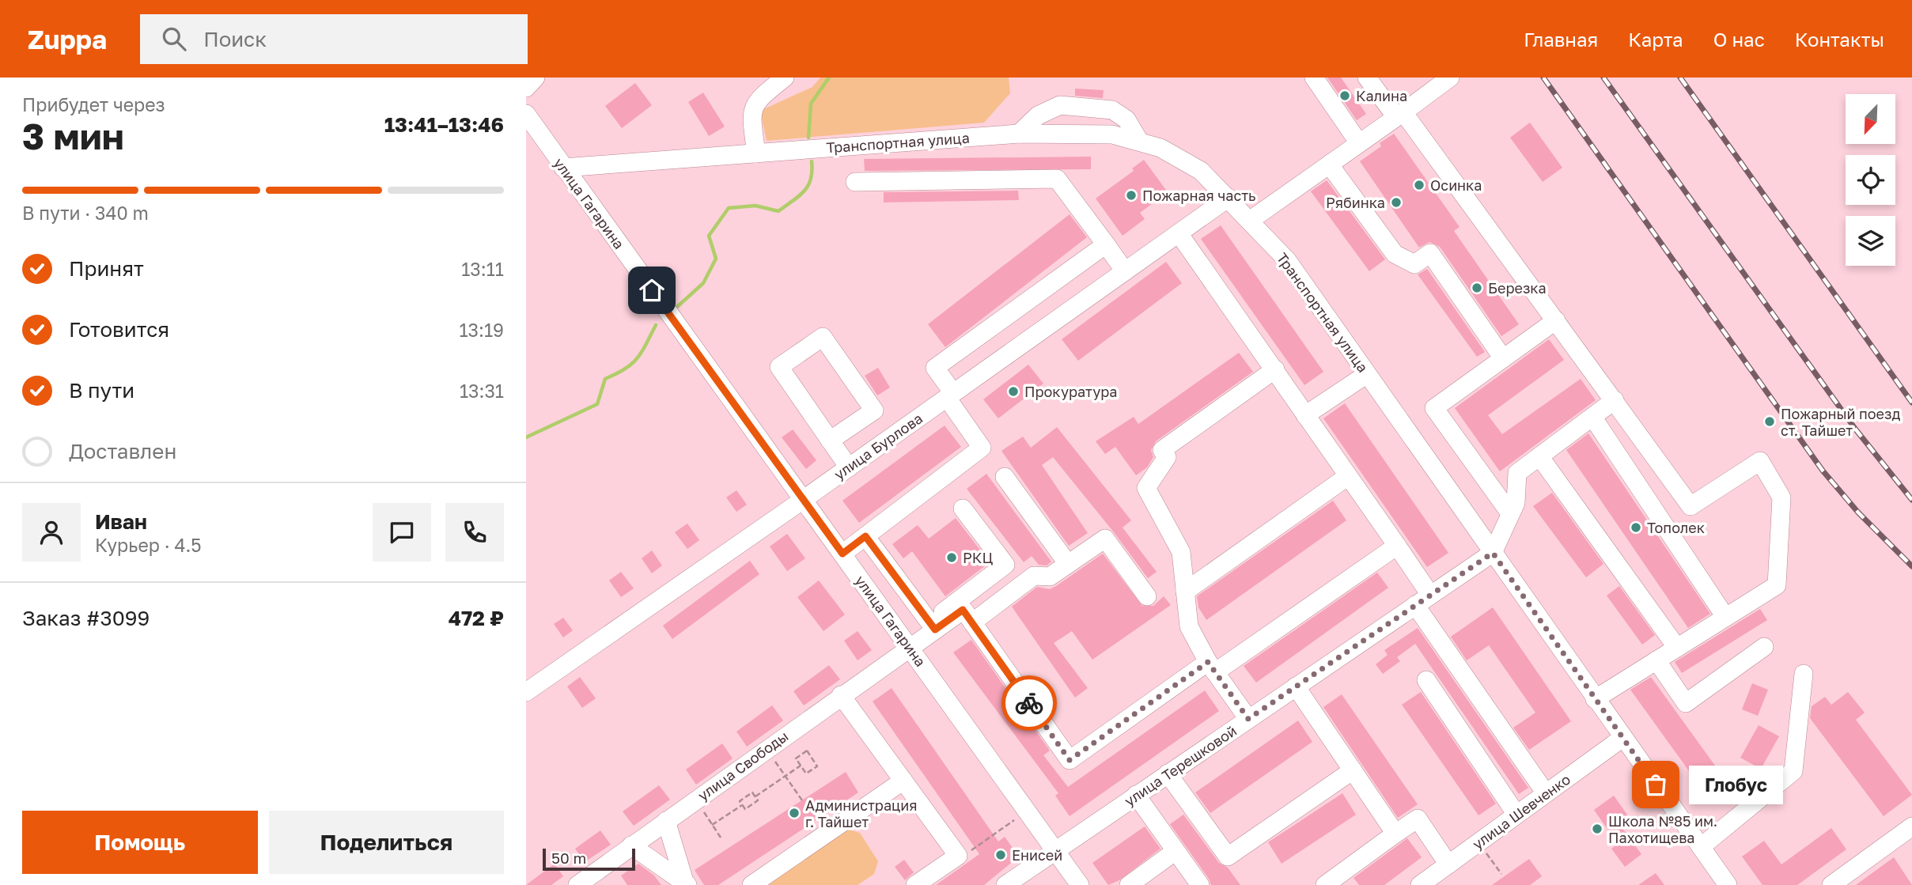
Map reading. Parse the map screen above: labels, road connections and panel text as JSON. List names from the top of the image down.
{
  "streets": {
    "street": [
      "Транспортная улица",
      "улица Гагарина",
      "улица Бурлова",
      "улица Свободы",
      "улица Терешковой",
      "улица Шевченко"
    ]
  },
  "crossings": [
    ["Транспортная улица", "улица Гагарина"],
    ["Транспортная улица", "улица Бурлова"],
    ["Транспортная улица", "улица Терешковой"],
    ["Транспортная улица", "улица Шевченко"],
    ["улица Гагарина", "улица Бурлова"],
    ["улица Гагарина", "улица Свободы"],
    ["улица Гагарина", "улица Терешковой"]
  ],
  "places": [
    "Калина",
    "Осинка",
    "Пожарная часть",
    "Рябинка",
    "Березка",
    "Прокуратура",
    "Пожарный поезд ст. Тайшет",
    "Тополек",
    "РКЦ",
    "Глобус",
    "Администрация г. Тайшет",
    "Школа №85 им. Пахотищева",
    "Енисей"
  ],
  "scale_bar": "50 m",
  "north": "bottom left",
  "page": {
    "header": "Zuppa",
    "search": "Поиск",
    "nav": [
      "Главная",
      "Карта",
      "О нас",
      "Контакты"
    ],
    "heading": ["3 мин", "Прибудет через", "13:41–13:46"],
    "panel": [
      "Иван",
      "Курьер · 4.5",
      "Заказ #3099",
      "472 ₽"
    ],
    "bar": "В пути · 340 m",
    "list": [
      ["Принят", "13:11"],
      ["Готовится", "13:19"],
      ["В пути", "13:31"],
      "Доставлен"
    ],
    "bubble": "Глобус",
    "buttons": ["Помощь", "Поделиться"],
    "scale": "50 m"
  }
}
